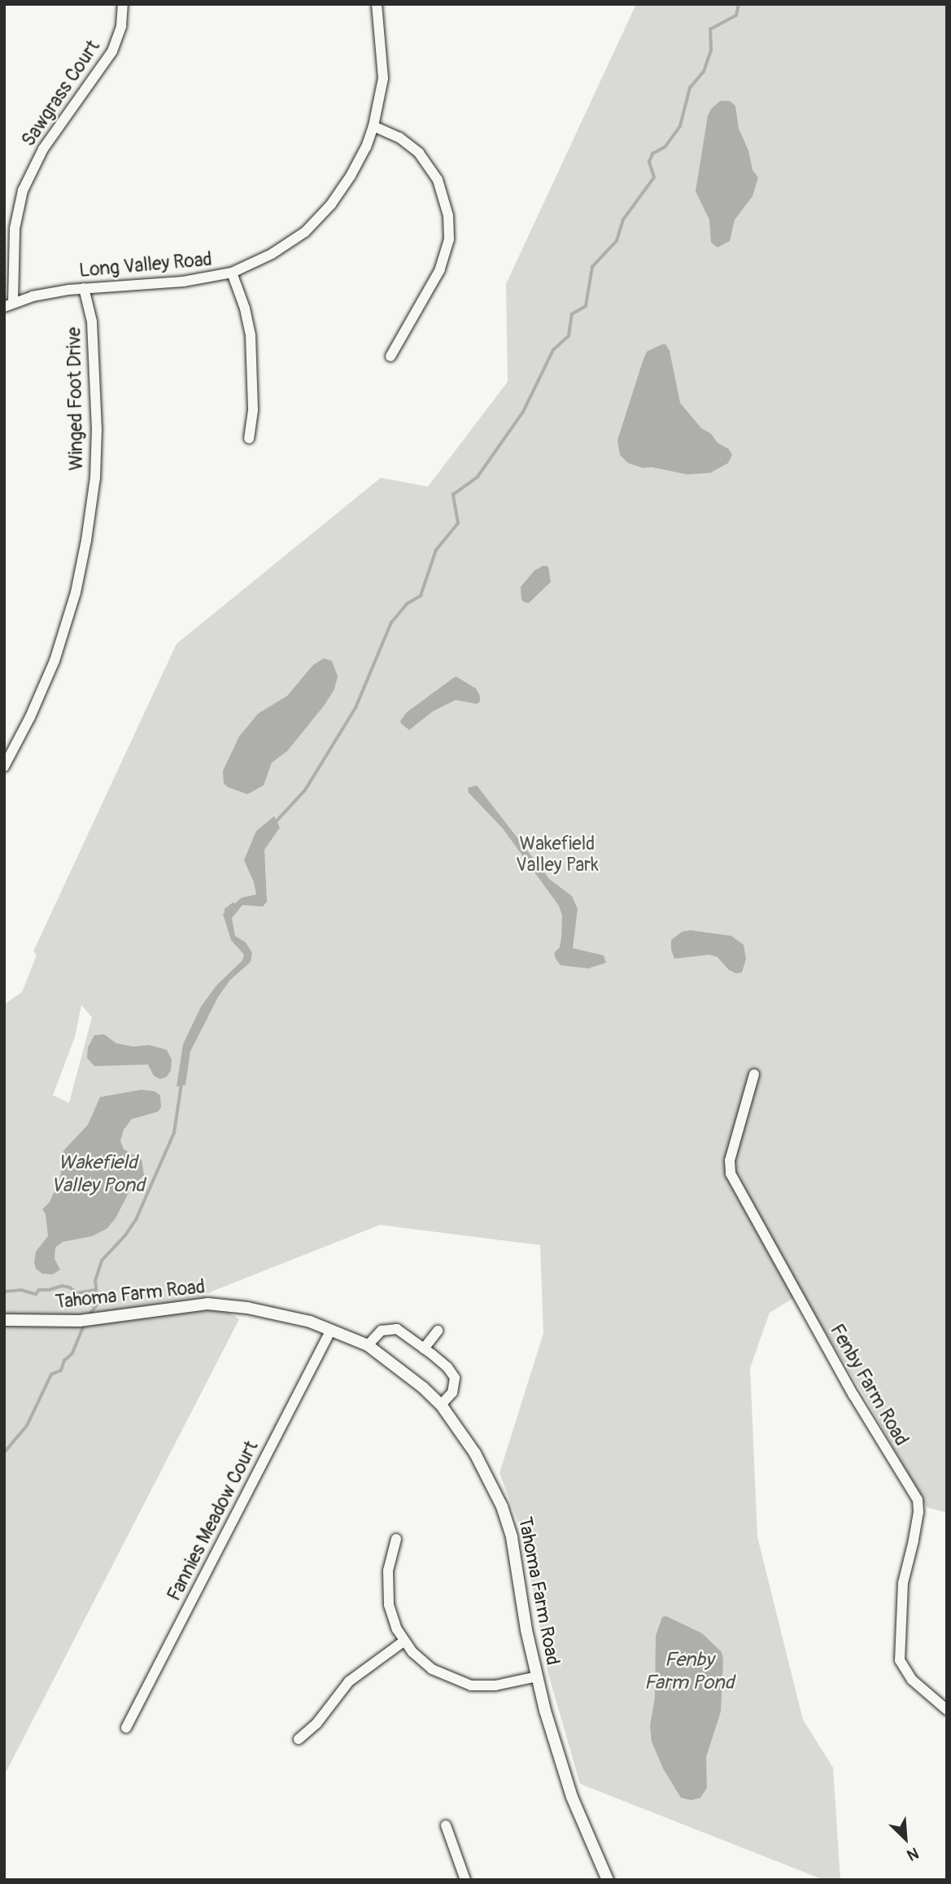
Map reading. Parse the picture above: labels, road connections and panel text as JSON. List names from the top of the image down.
{
  "streets": {
    "street": [
      "Sawgrass Court",
      "Long Valley Road",
      "Winged Foot Drive",
      "Tahoma Farm Road",
      "Fenby Farm Road",
      "Fannies Meadow Court"
    ]
  },
  "crossings": [
    ["Sawgrass Court", "Long Valley Road"],
    ["Long Valley Road", "Winged Foot Drive"],
    ["Tahoma Farm Road", "Fannies Meadow Court"]
  ],
  "water": ["Wakefield Valley Pond", "Fenby Farm Pond"],
  "parks": ["Wakefield Valley Park"],
  "north": "bottom right"
}
